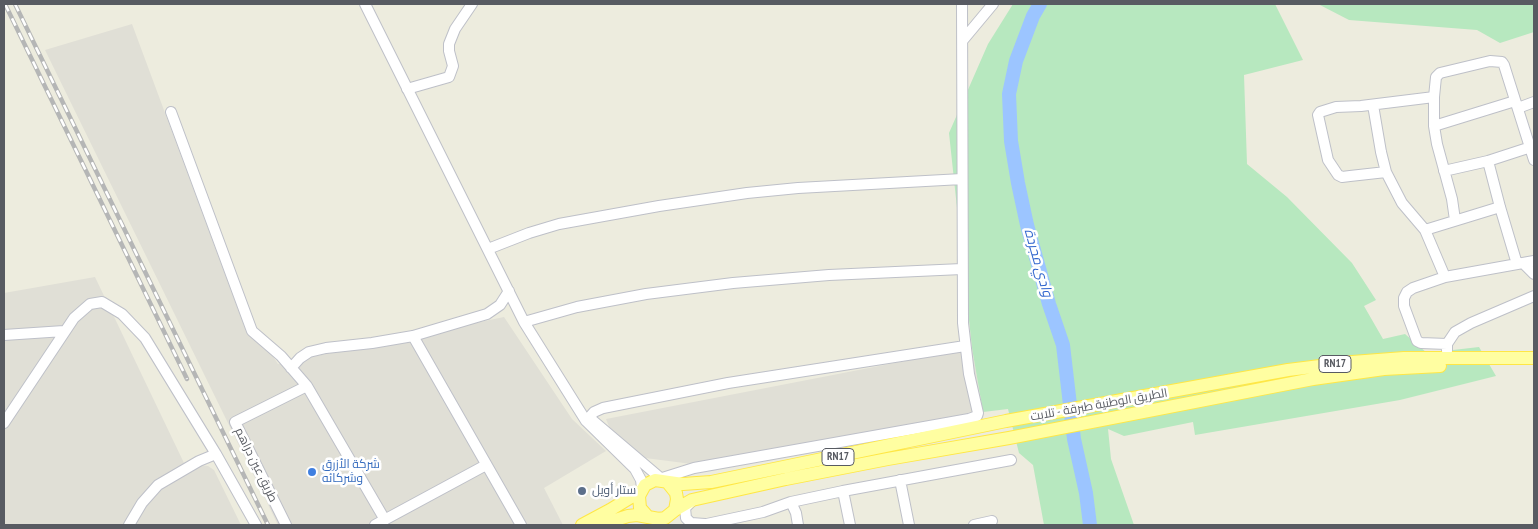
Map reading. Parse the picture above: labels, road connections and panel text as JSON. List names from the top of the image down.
{
  "streets": {
    "main road": ["RN17", "الطريق الوطنية طبرقة - تلابت"],
    "street": ["طريق عين دراهم"]
  },
  "crossings": [
    ["RN17", "الطريق الوطنية طبرقة - تلابت"]
  ],
  "water": ["وادي مجردة"],
  "places": ["شركة الأزرق وشركائه", "ستار أويل"]
}
